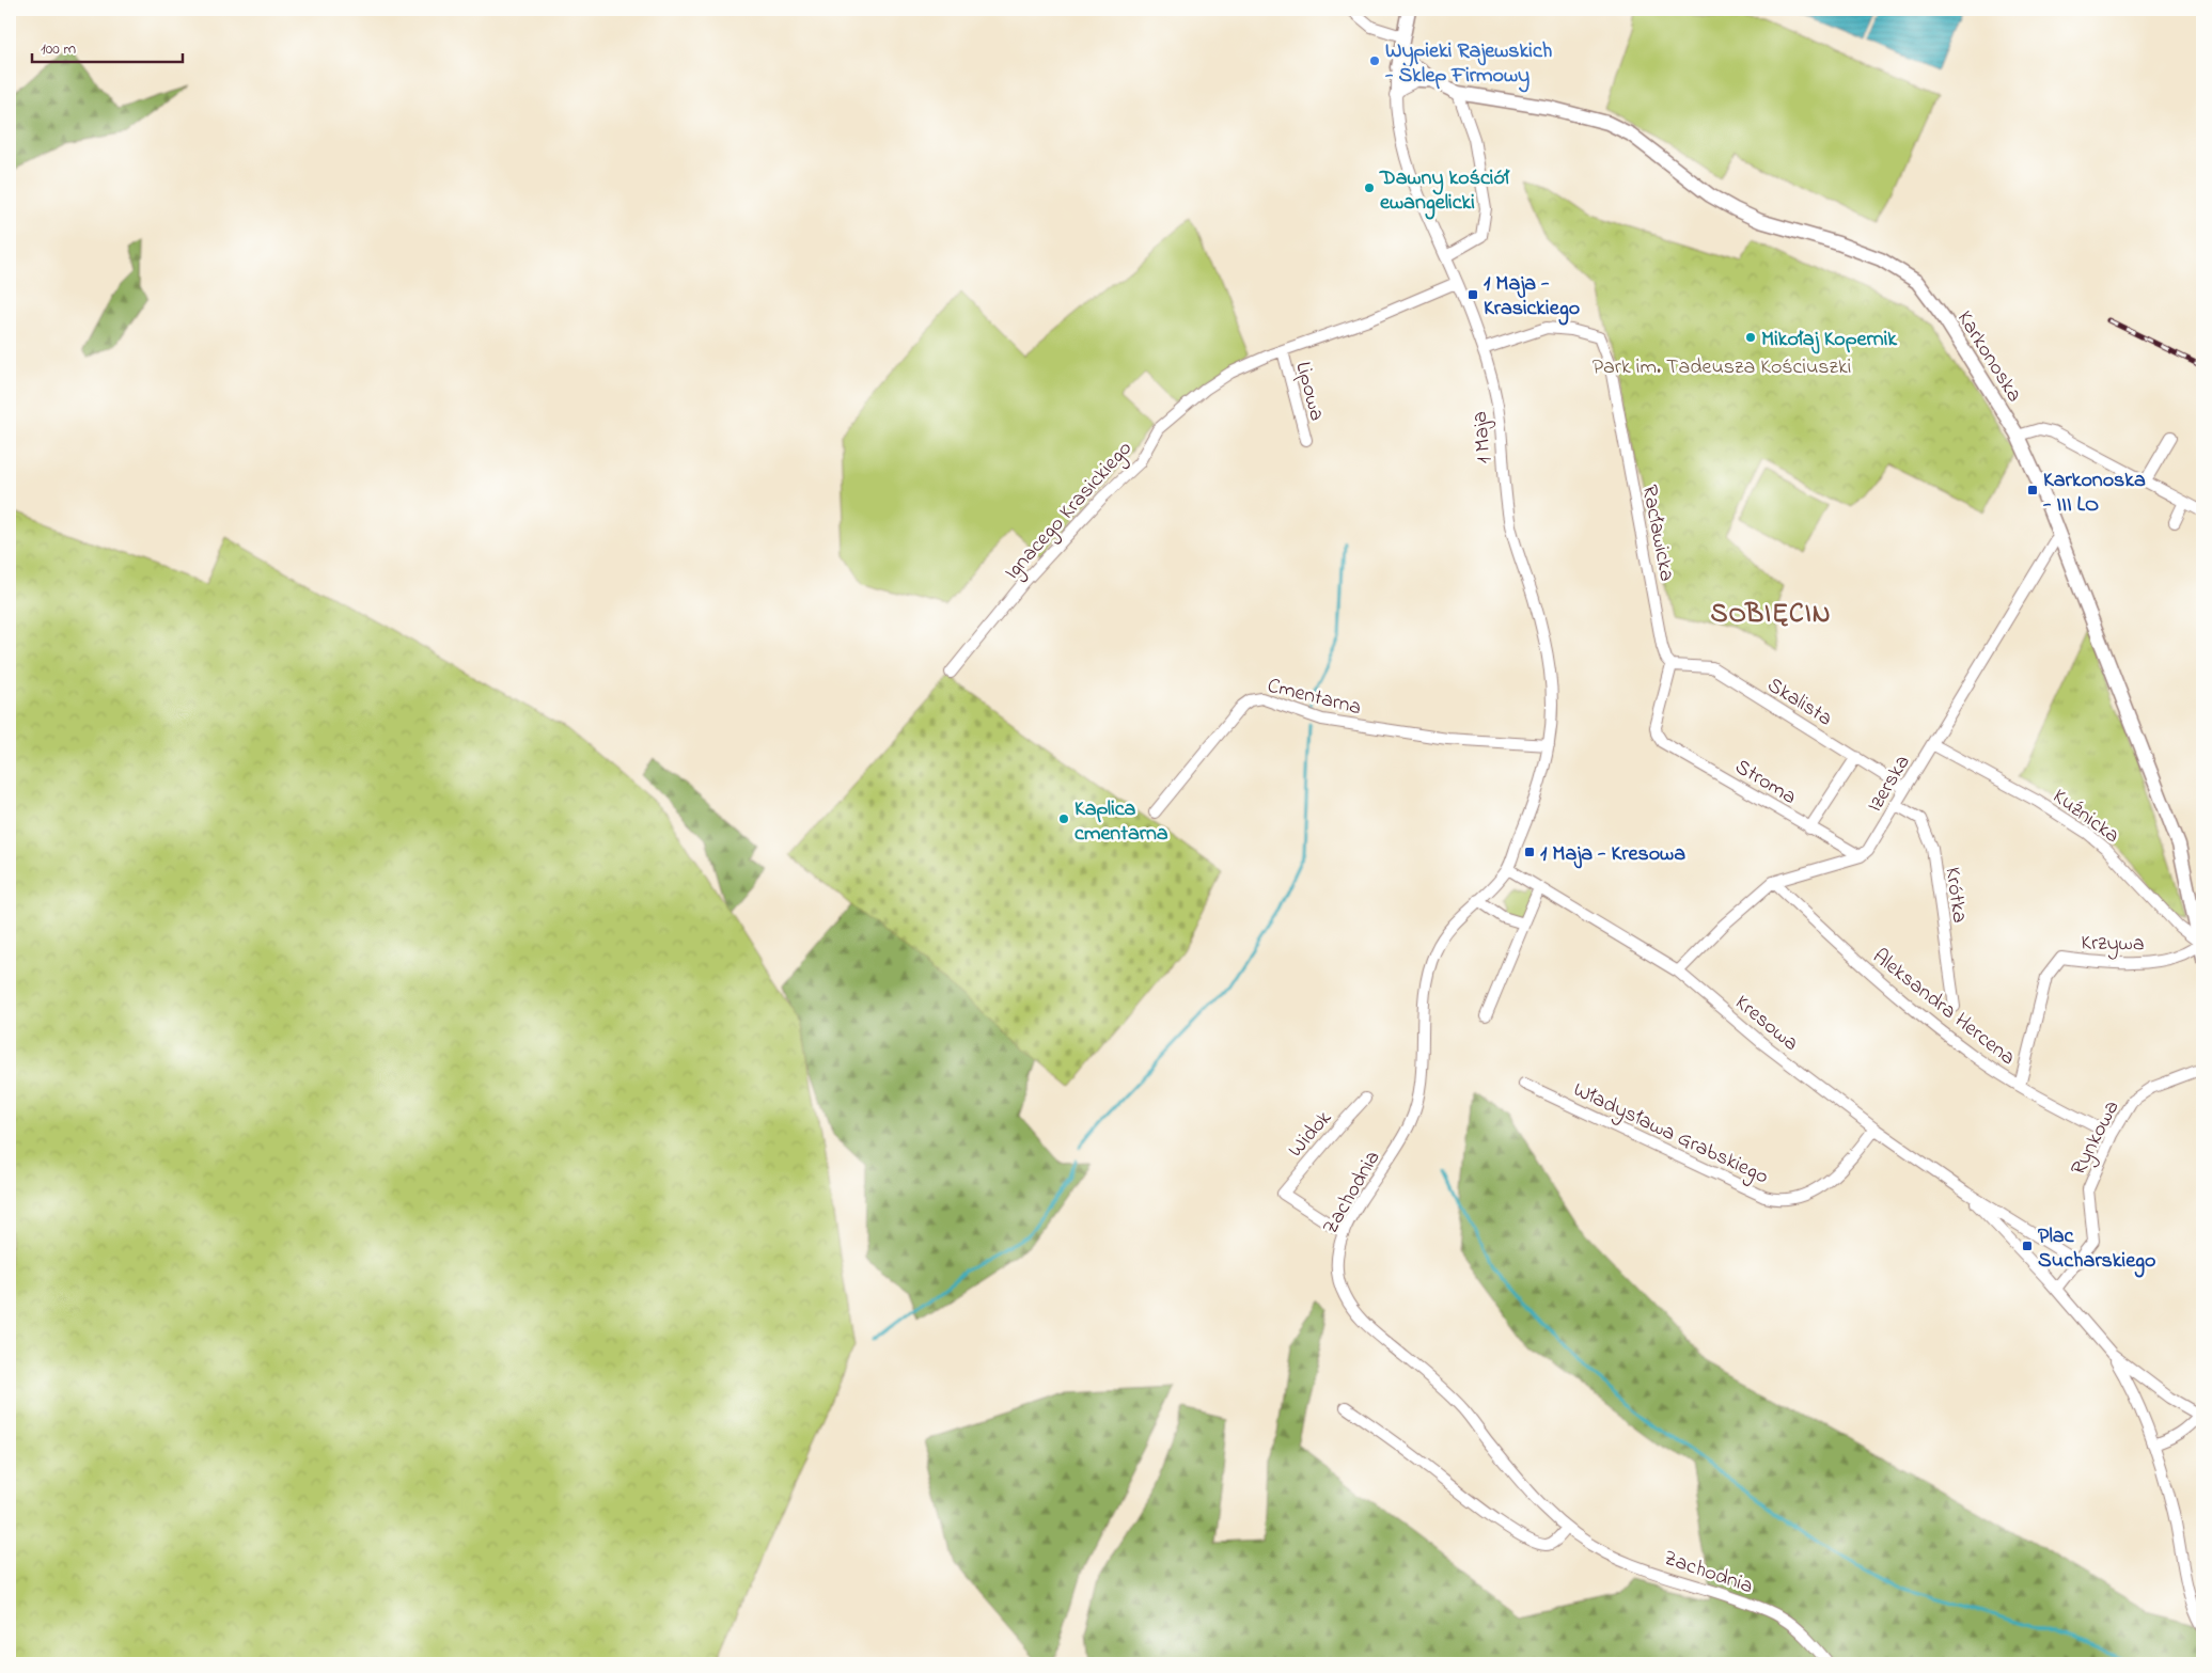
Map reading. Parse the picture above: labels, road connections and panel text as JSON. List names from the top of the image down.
{
  "streets": {
    "main road": ["Karkonoska", "1 Maja"],
    "street": [
      "Lipowa",
      "Ignacego Krasickiego",
      "Racławicka",
      "Cmentarna",
      "Skalista",
      "Stroma",
      "Izerska",
      "Kuźnicka",
      "Krótka",
      "Krzywa",
      "Aleksandra Hercena",
      "Kresowa",
      "Władysława Grabskiego",
      "Widok",
      "Rynkowa",
      "Zachodnia"
    ]
  },
  "crossings": [
    ["Karkonoska", "1 Maja"],
    ["Karkonoska", "Izerska"],
    ["Karkonoska", "Kuźnicka"],
    ["Karkonoska", "Krzywa"],
    ["Lipowa", "Ignacego Krasickiego"],
    ["1 Maja", "Ignacego Krasickiego"],
    ["1 Maja", "Racławicka"],
    ["1 Maja", "Cmentarna"],
    ["1 Maja", "Kresowa"],
    ["1 Maja", "Zachodnia"],
    ["Racławicka", "Skalista"],
    ["Racławicka", "Stroma"],
    ["Skalista", "Stroma"],
    ["Skalista", "Izerska"],
    ["Stroma", "Izerska"],
    ["Izerska", "Kuźnicka"],
    ["Izerska", "Krótka"],
    ["Kuźnicka", "Krzywa"],
    ["Krzywa", "Aleksandra Hercena"],
    ["Aleksandra Hercena", "Rynkowa"],
    ["Kresowa", "Władysława Grabskiego"],
    ["Kresowa", "Zachodnia"],
    ["Widok", "Zachodnia"]
  ],
  "districts": ["SOBIĘCIN"],
  "parks": ["Park im. Tadeusza Kościuszki"],
  "places": {
    "other": [
      "Wypieki Rajewskich - Sklep Firmowy",
      "Dawny kościół ewangelicki",
      "Mikołaj Kopernik",
      "Kaplica cmentarna"
    ],
    "transit": [
      "1 Maja - Krasickiego",
      "Karkonoska - III LO",
      "1 Maja - Kresowa",
      "Plac Sucharskiego"
    ]
  },
  "scale_bar": "100 m"
}
